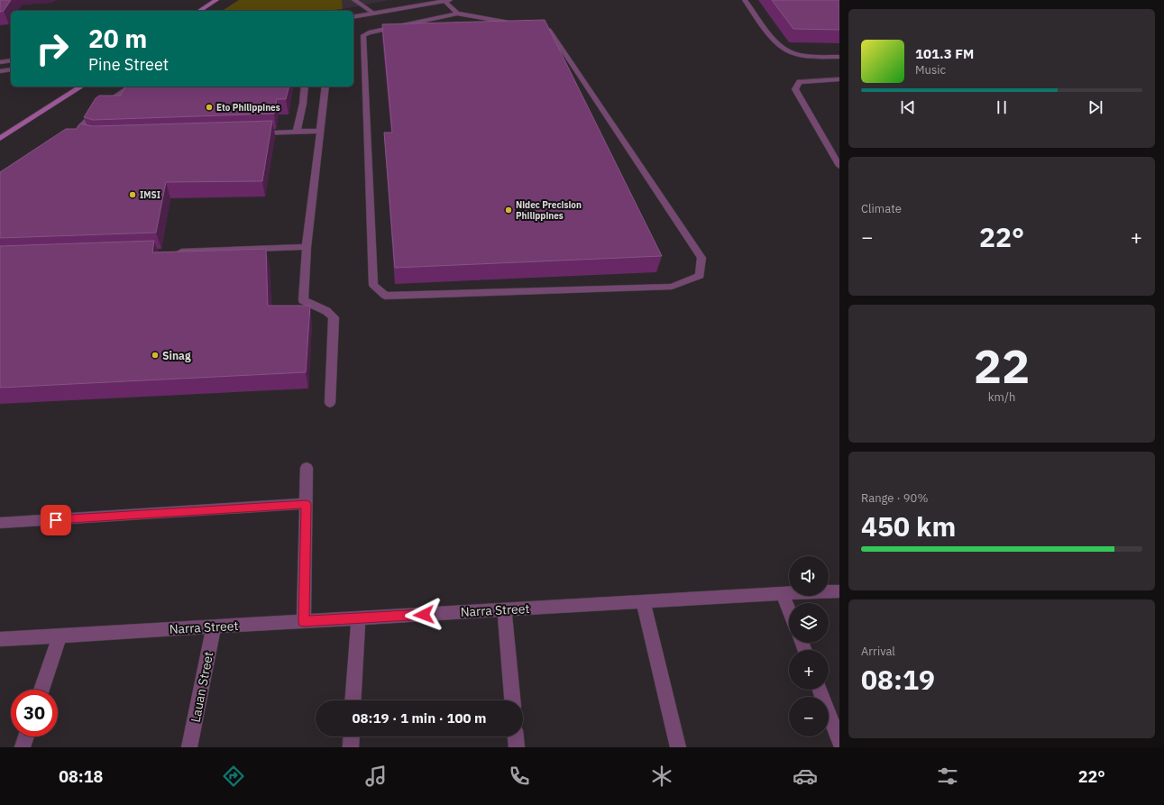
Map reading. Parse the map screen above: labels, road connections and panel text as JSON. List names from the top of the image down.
{
  "streets": {
    "street": ["Narra Street", "Lauan Street"]
  },
  "crossings": [
    ["Narra Street", "Lauan Street"]
  ],
  "places": [
    "Eto Philippines",
    "IMSI",
    "Nidec Precision Philippines",
    "Sinag"
  ],
  "page": {
    "turn": ["20 m", "Pine Street"],
    "song": ["101.3 FM", "Music"],
    "tile": [
      "Climate",
      ["22", "km/h"],
      ["Range · 90%", "450 km"],
      ["Arrival", "08:19"]
    ],
    "heat": ["−", "22°", "+"],
    "map_buttons": ["+", "−"],
    "limit": "30",
    "trip": "08:19 · 1 min · 100 m",
    "tabs": ["08:18", "22°"]
  }
}
